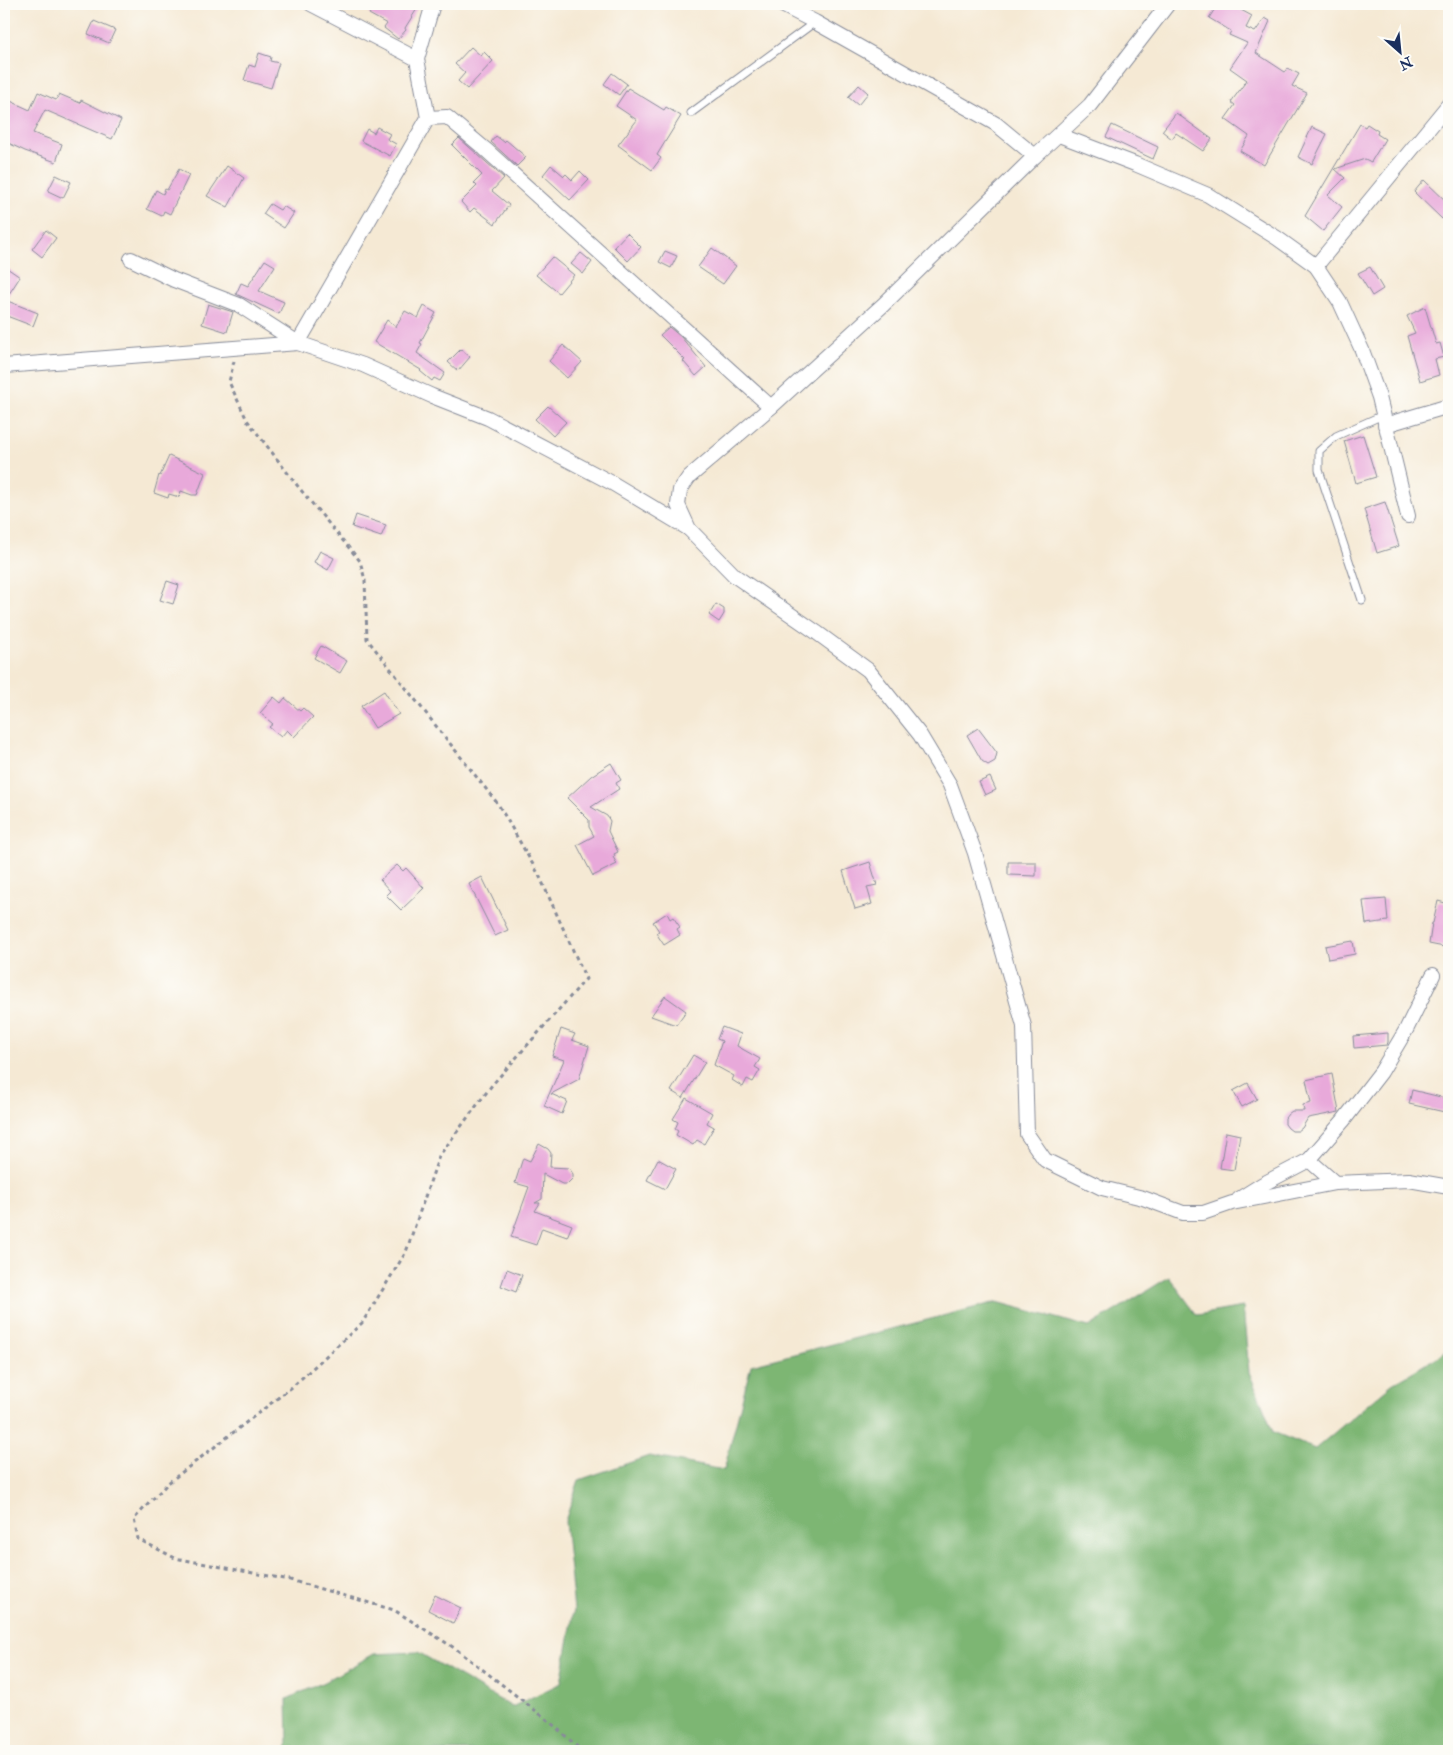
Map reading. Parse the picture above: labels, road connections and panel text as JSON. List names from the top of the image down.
{
  "north": "bottom right"
}
